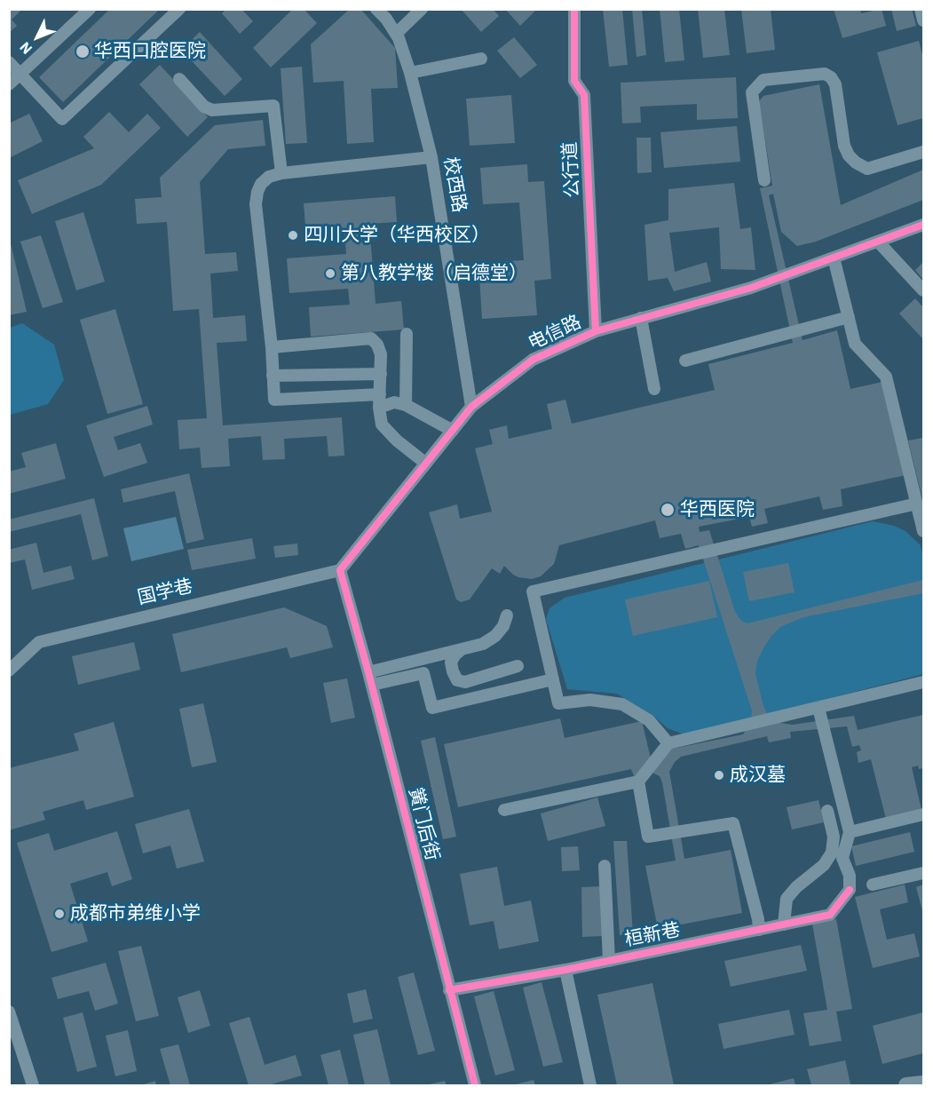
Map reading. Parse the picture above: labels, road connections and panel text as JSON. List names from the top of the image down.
{
  "streets": {
    "street": [
      "公行道",
      "校西路",
      "电信路",
      "国学巷",
      "黉门后街",
      "桓新巷"
    ]
  },
  "crossings": [
    ["公行道", "电信路"],
    ["校西路", "电信路"],
    ["电信路", "国学巷"],
    ["电信路", "黉门后街"],
    ["国学巷", "黉门后街"],
    ["黉门后街", "桓新巷"]
  ],
  "places": [
    "华西口腔医院",
    "四川大学（华西校区）",
    "第八教学楼（启德堂）",
    "华西医院",
    "成汉墓",
    "成都市弟维小学"
  ],
  "north": "bottom left"
}
